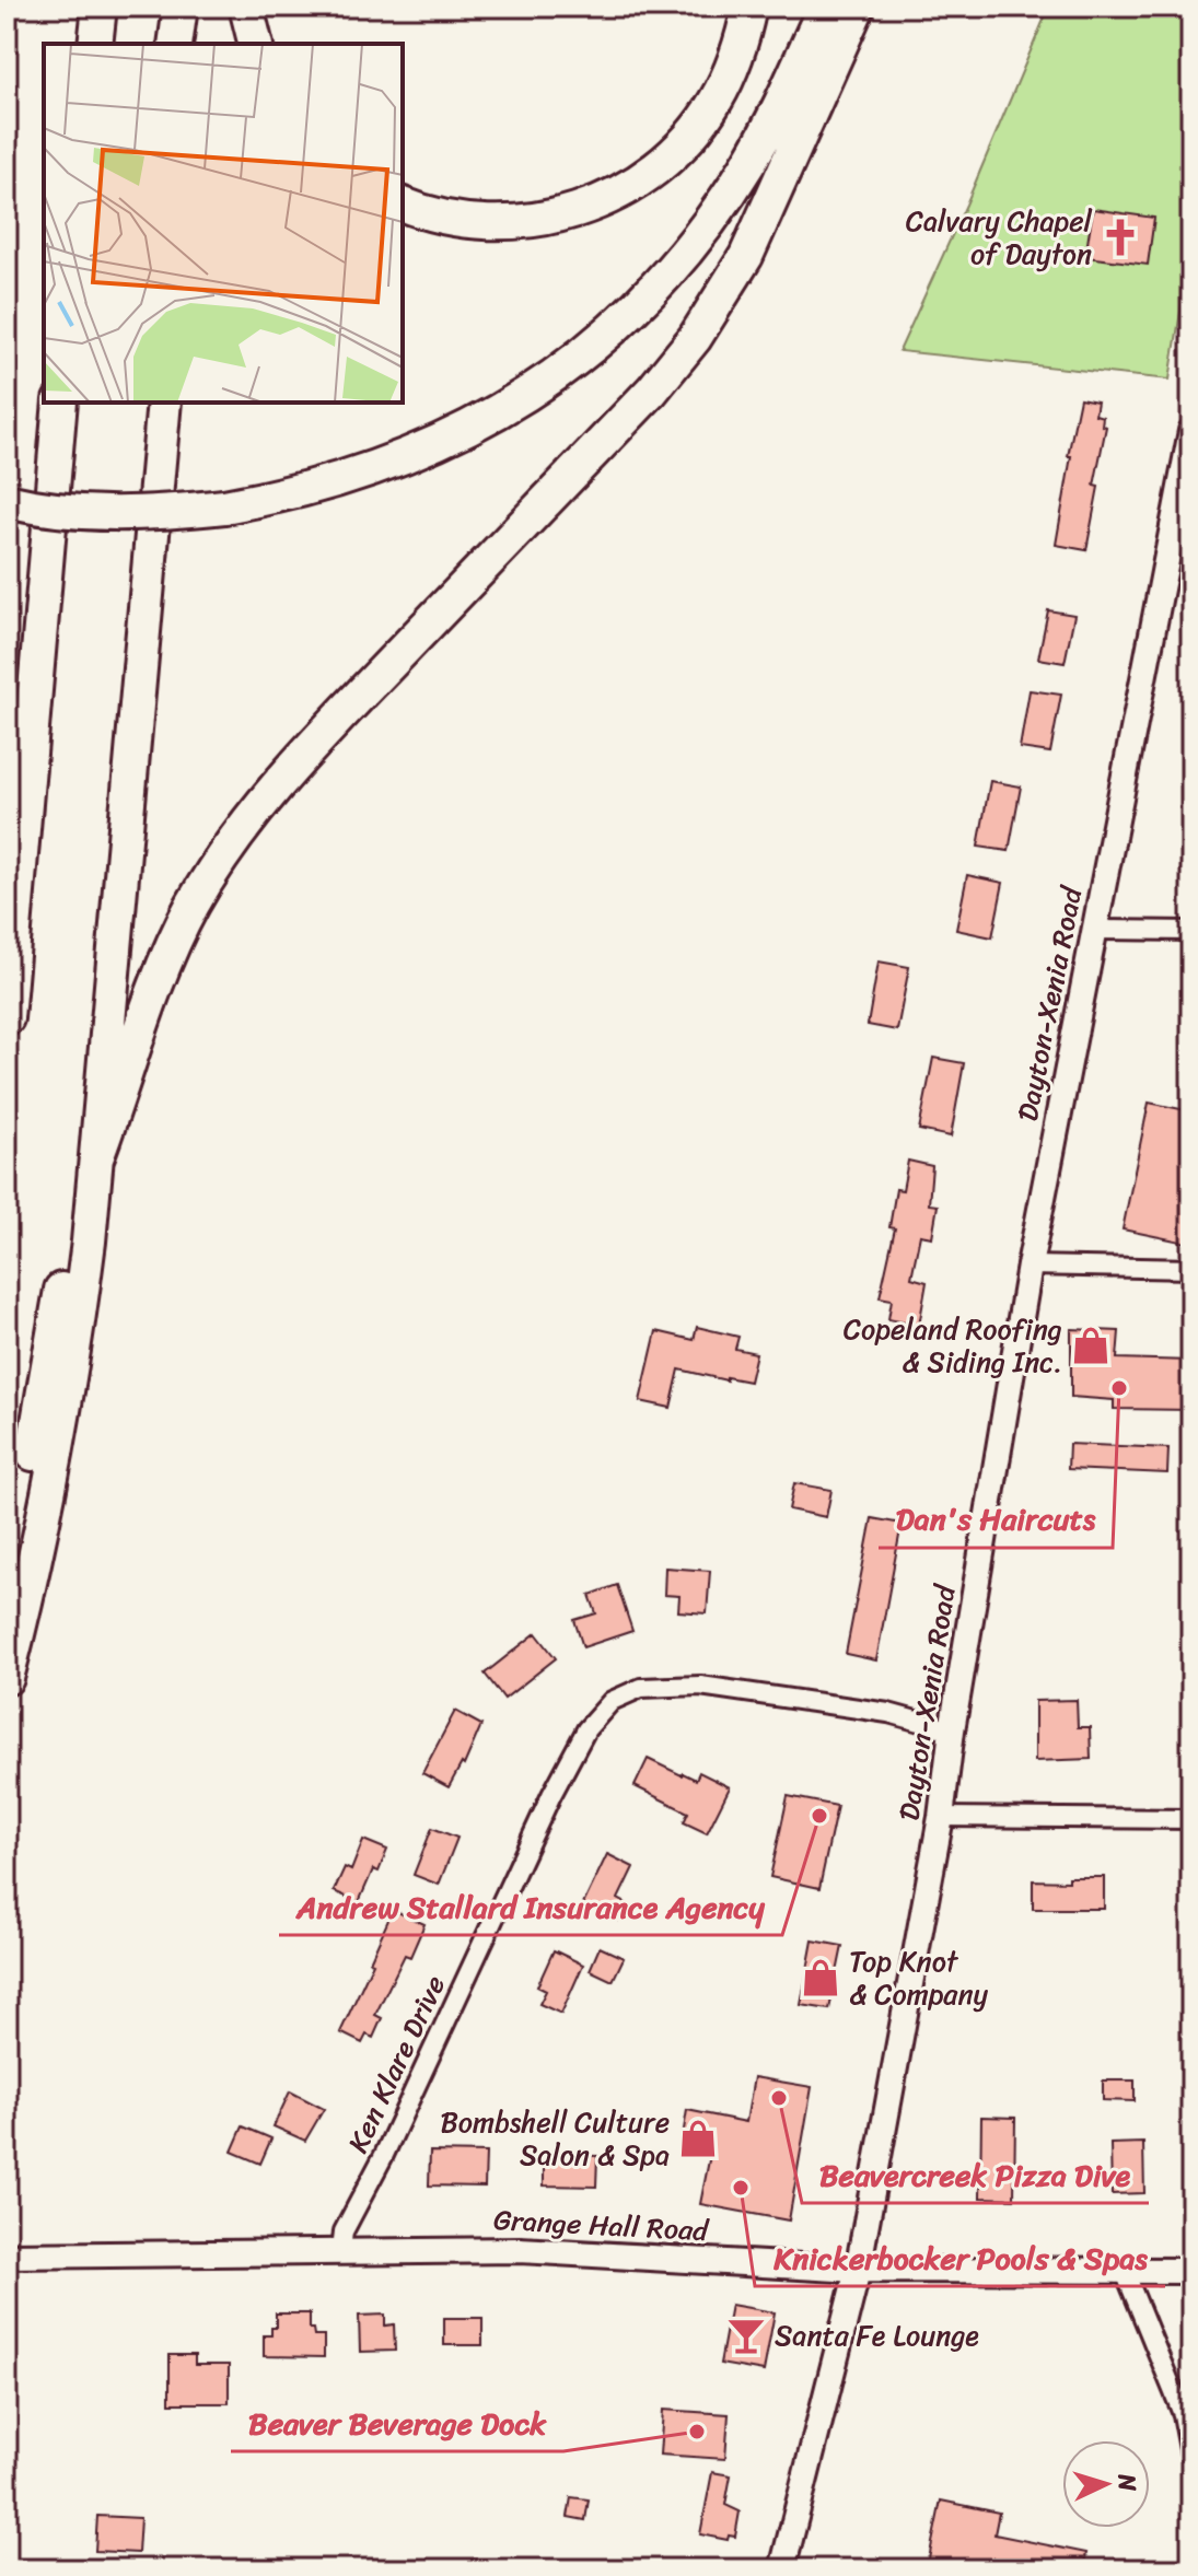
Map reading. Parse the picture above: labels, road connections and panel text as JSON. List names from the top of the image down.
{
  "streets": {
    "main road": ["Dayton-Xenia Road", "Grange Hall Road"],
    "street": ["Ken Klare Drive"]
  },
  "crossings": [
    ["Dayton-Xenia Road", "Ken Klare Drive"],
    ["Dayton-Xenia Road", "Grange Hall Road"],
    ["Ken Klare Drive", "Grange Hall Road"]
  ],
  "places": {
    "church": ["Calvary Chapel of Dayton"],
    "shop": ["Copeland Roofing & Siding Inc.", "Top Knot & Company", "Bombshell Culture Salon & Spa"],
    "other": [
      "Dan's Haircuts",
      "Andrew Stallard Insurance Agency",
      "Beavercreek Pizza Dive",
      "Knickerbocker Pools & Spas",
      "Beaver Beverage Dock"
    ],
    "bar": ["Santa Fe Lounge"]
  },
  "north": "right"
}
